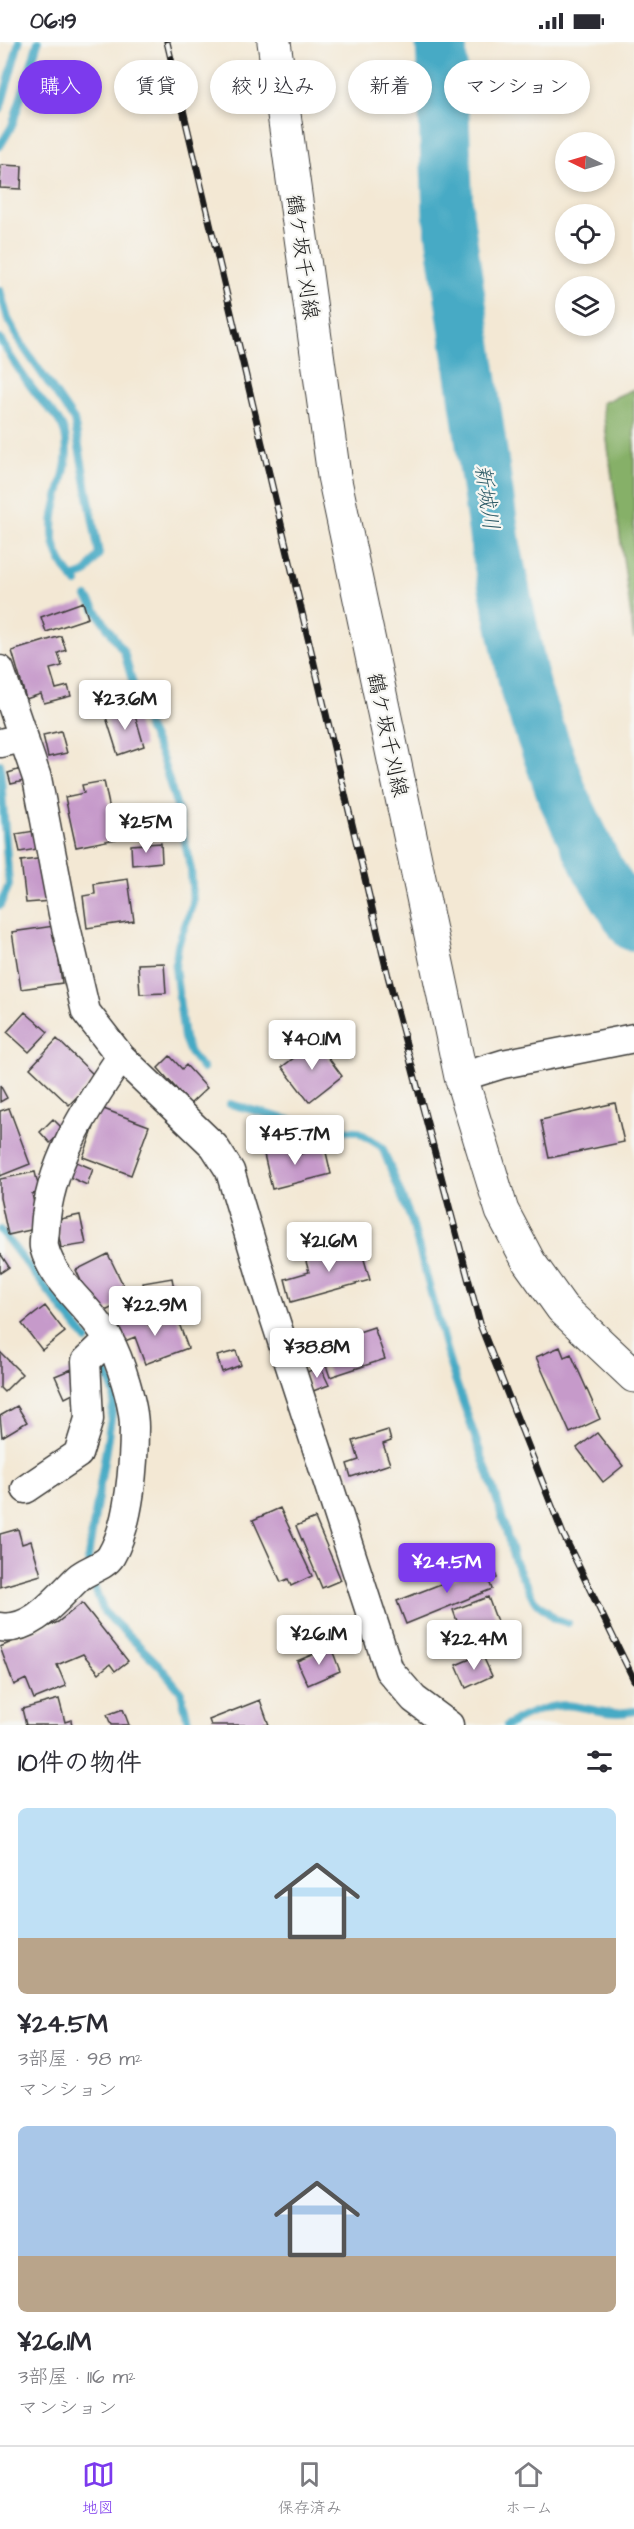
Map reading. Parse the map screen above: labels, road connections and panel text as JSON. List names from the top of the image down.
{
  "streets": {
    "main road": ["鶴ケ坂千刈線"]
  },
  "water": ["新城川"],
  "north": "left",
  "page": {
    "status": "06:19",
    "chip": [
      "購入",
      "賃貸",
      "絞り込み",
      "新着",
      "マンション"
    ],
    "price": [
      "¥23.6M",
      "¥25M",
      "¥40.1M",
      "¥45.7M",
      "¥21.6M",
      "¥22.9M",
      "¥38.8M",
      "¥24.5M",
      "¥26.1M",
      "¥22.4M"
    ],
    "heading": "10件の物件",
    "list": [
      {
        "name": "¥24.5M",
        "note": "3部屋 · 98 m² · マンション"
      },
      {
        "name": "¥26.1M",
        "note": "3部屋 · 116 m² · マンション"
      }
    ],
    "tabs": ["地図", "保存済み", "ホーム"]
  }
}
